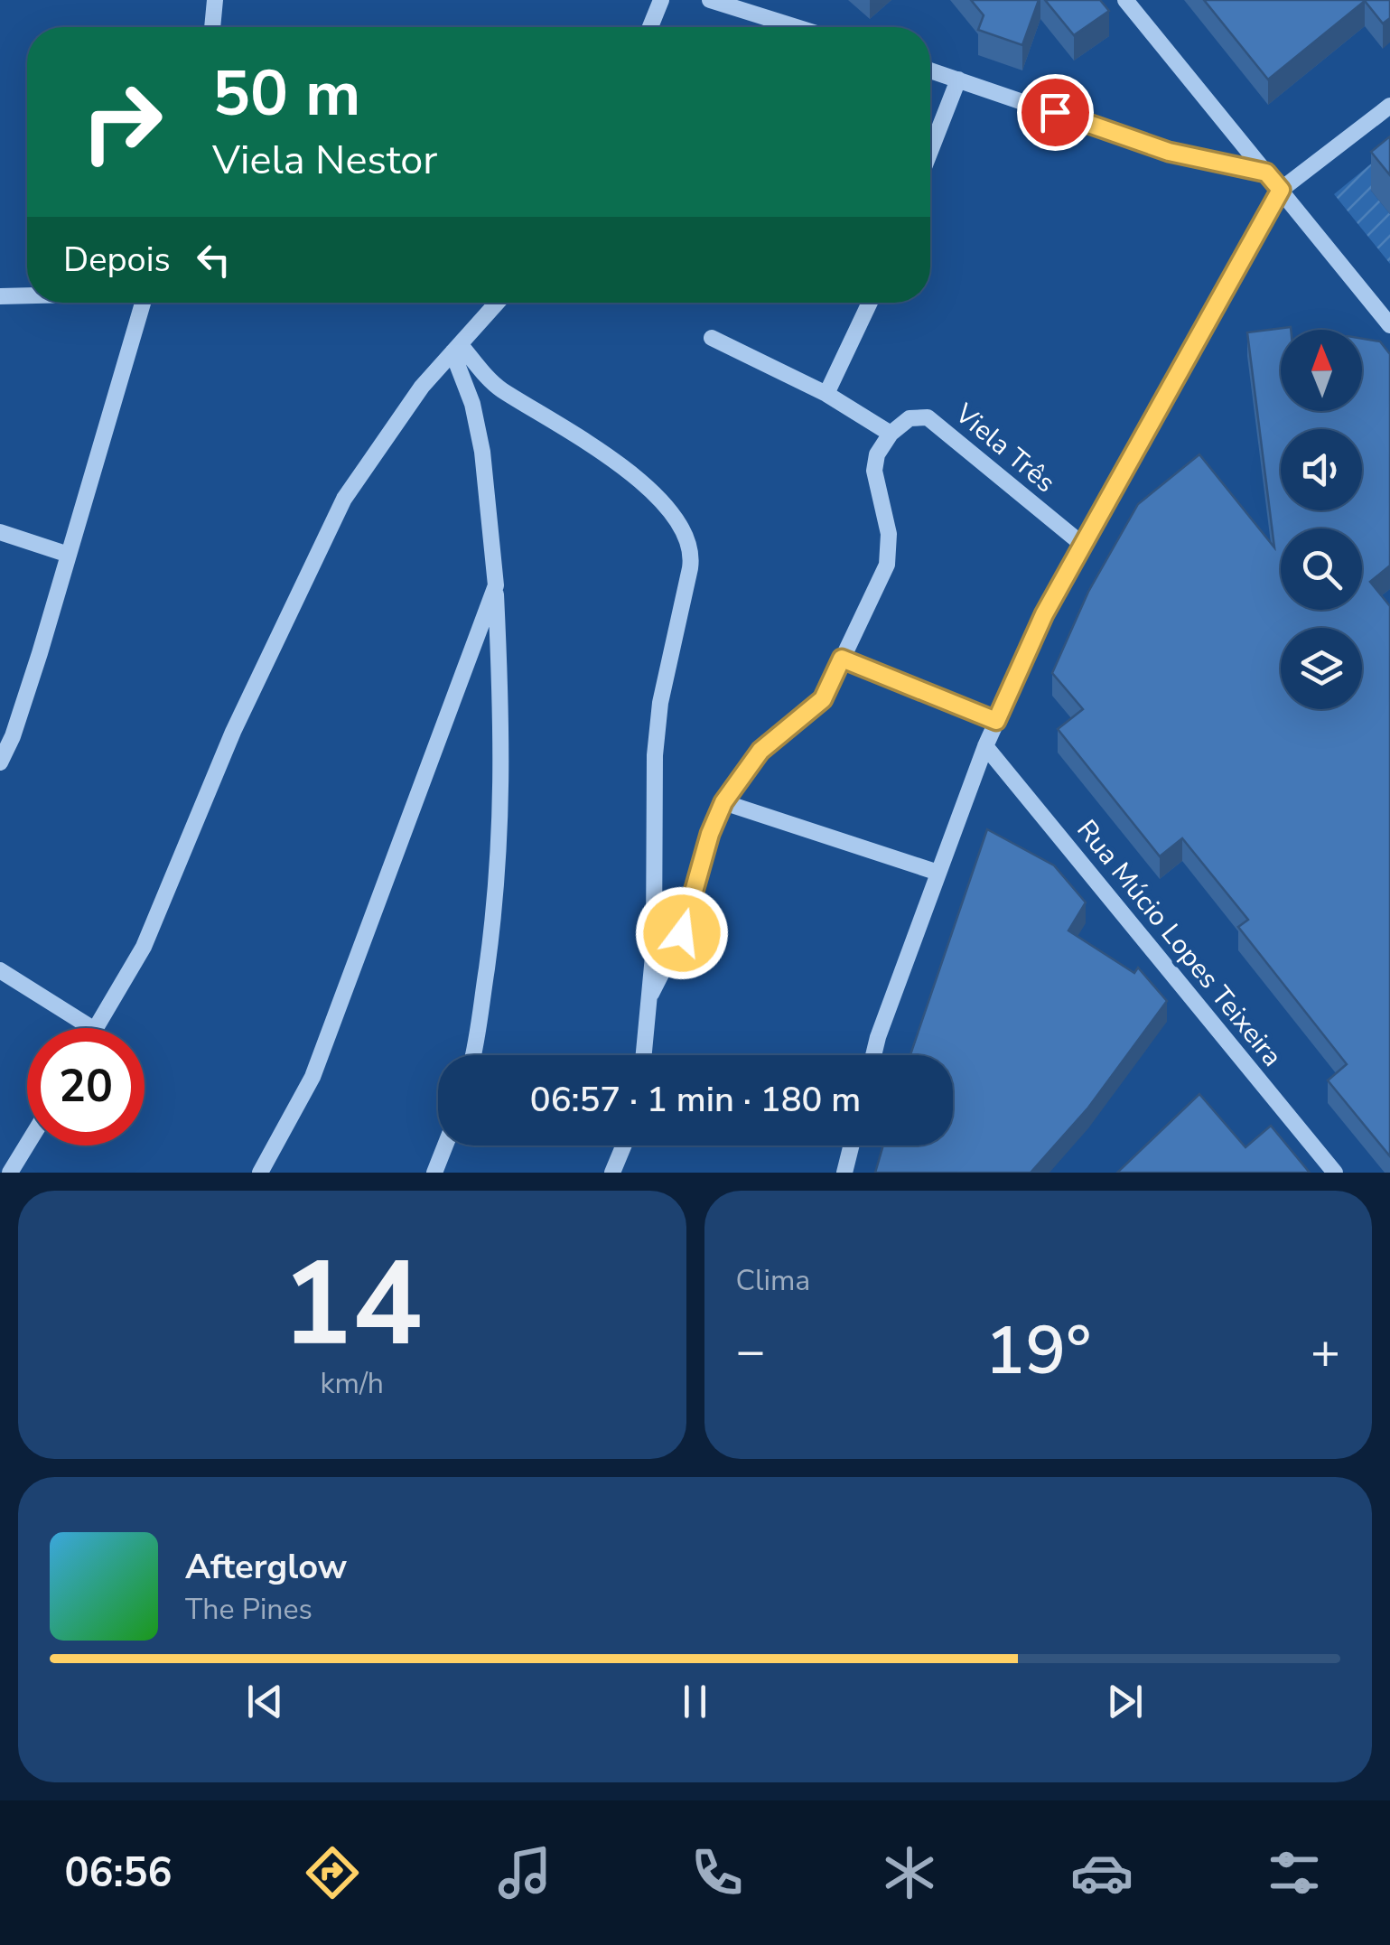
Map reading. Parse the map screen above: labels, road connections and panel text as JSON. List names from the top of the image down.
{
  "streets": {
    "street": ["Viela Três", "Rua Múcio Lopes Teixeira"]
  },
  "north": "top",
  "page": {
    "turn": ["50 m", "Viela Nestor"],
    "then": "Depois",
    "limit": "20",
    "trip": "06:57 · 1 min · 180 m",
    "tile": [
      ["14", "km/h"],
      "Clima"
    ],
    "heat": ["−", "19°", "+"],
    "song": ["Afterglow", "The Pines"],
    "tabs": "06:56"
  }
}
